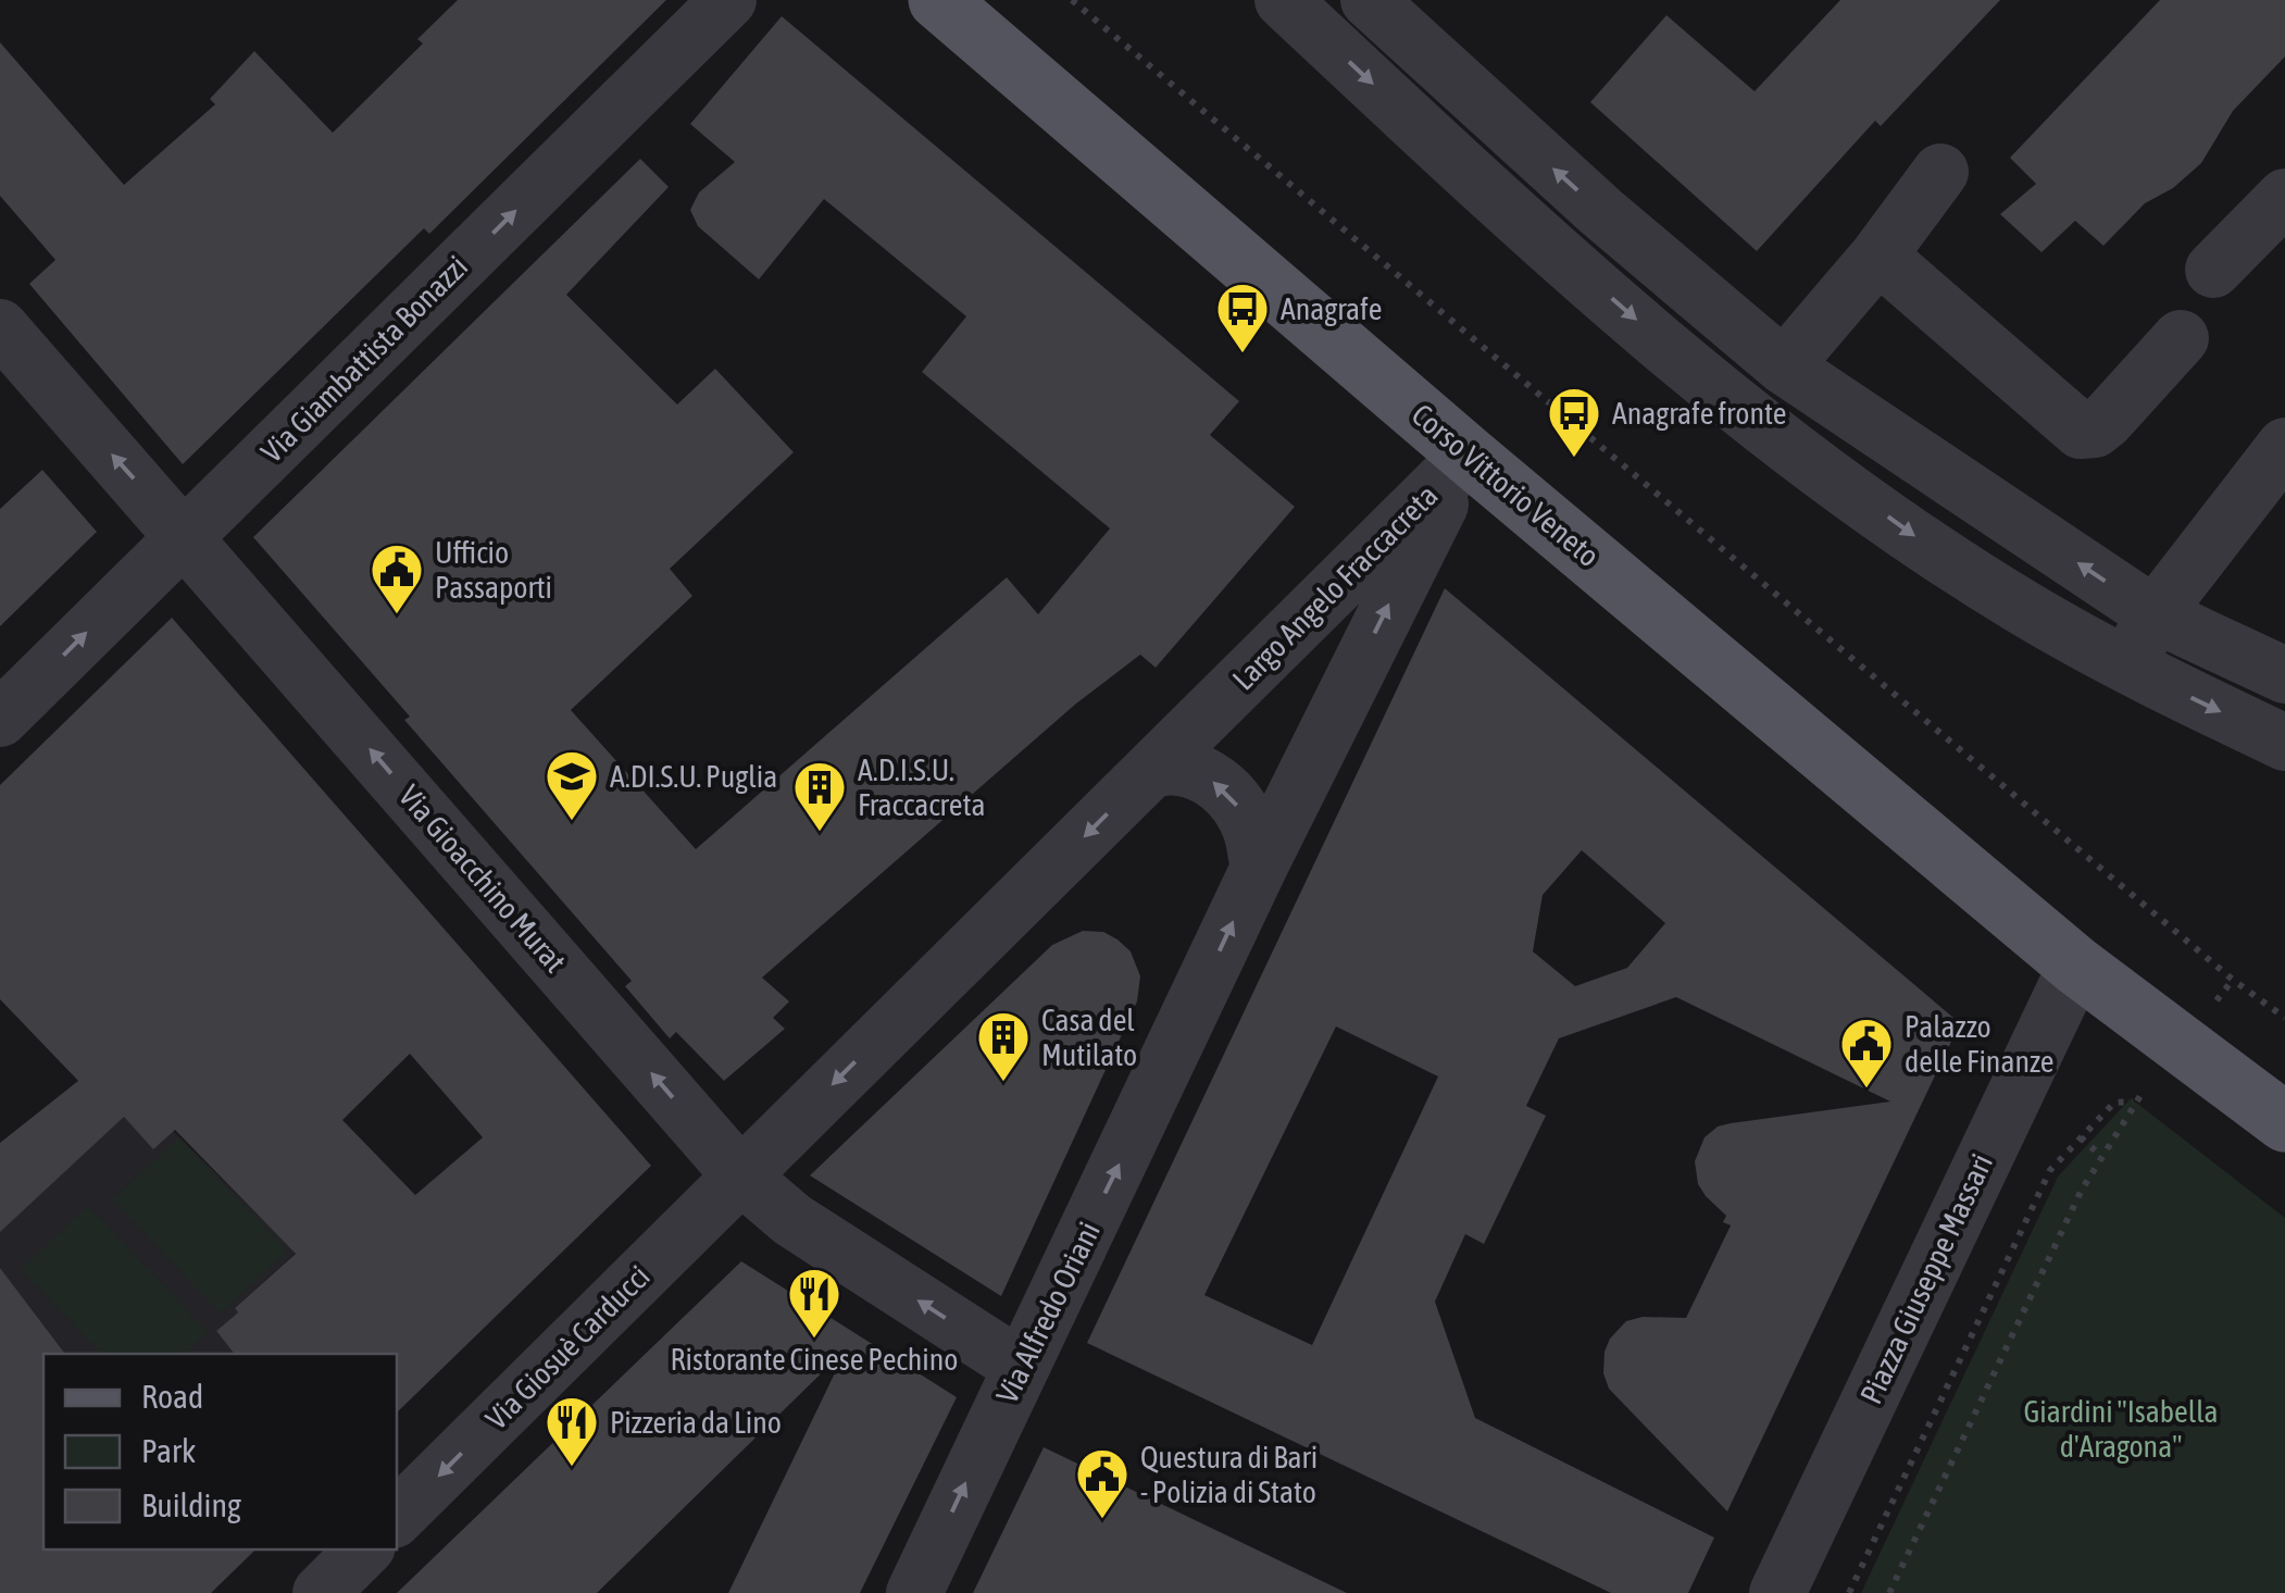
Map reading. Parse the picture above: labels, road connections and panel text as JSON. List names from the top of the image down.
{
  "streets": {
    "main road": ["Corso Vittorio Veneto"],
    "street": [
      "Via Giambattista Bonazzi",
      "Largo Angelo Fraccacreta",
      "Via Gioacchino Murat",
      "Piazza Giuseppe Massari",
      "Via Alfredo Oriani",
      "Via Giosuè Carducci"
    ]
  },
  "crossings": [
    ["Via Giambattista Bonazzi", "Via Gioacchino Murat"],
    ["Corso Vittorio Veneto", "Largo Angelo Fraccacreta"],
    ["Corso Vittorio Veneto", "Piazza Giuseppe Massari"],
    ["Largo Angelo Fraccacreta", "Via Gioacchino Murat"],
    ["Largo Angelo Fraccacreta", "Via Alfredo Oriani"],
    ["Largo Angelo Fraccacreta", "Via Giosuè Carducci"],
    ["Via Gioacchino Murat", "Via Alfredo Oriani"],
    ["Via Gioacchino Murat", "Via Giosuè Carducci"]
  ],
  "one_way": [
    "Via Giambattista Bonazzi",
    "Via Gioacchino Murat",
    "Via Alfredo Oriani",
    "Via Giosuè Carducci"
  ],
  "parks": ["Giardini \"Isabella d'Aragona\""],
  "places": {
    "bus stop": ["Anagrafe", "Anagrafe fronte"],
    "public building": ["Ufficio Passaporti", "Palazzo delle Finanze", "Questura di Bari - Polizia di Stato"],
    "school or university": ["A.DI.S.U. Puglia"],
    "building": ["A.D.I.S.U. Fraccacreta", "Casa del Mutilato"],
    "restaurant": ["Ristorante Cinese Pechino", "Pizzeria da Lino"]
  },
  "legend": ["Road", "Park", "Building"]
}
